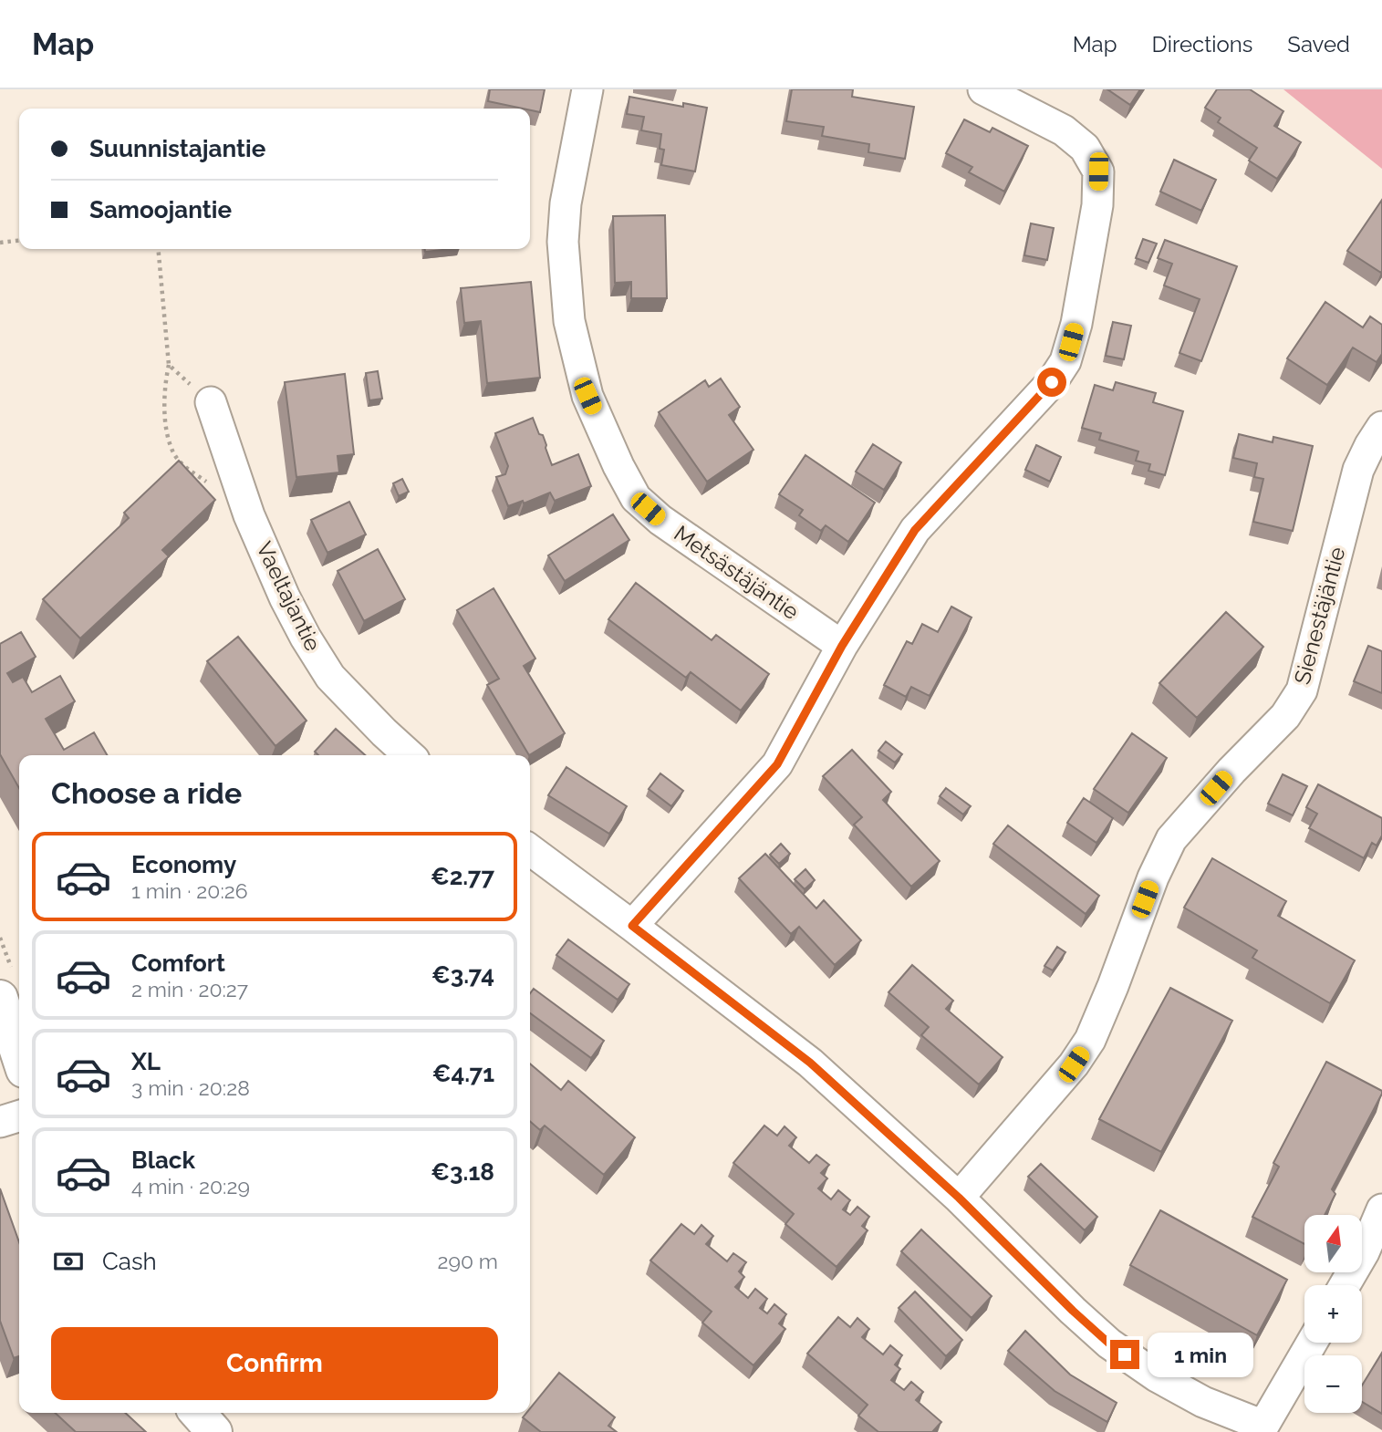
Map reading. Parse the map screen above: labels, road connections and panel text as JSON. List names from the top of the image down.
{
  "streets": {
    "street": ["Metsästäjäntie", "Vaeltajantie", "Sienestäjäntie"]
  },
  "north": "top",
  "page": {
    "header": "Map",
    "nav": ["Map", "Directions", "Saved"],
    "banner": ["Suunnistajantie", "Samoojantie"],
    "heading": "Choose a ride",
    "list": [
      {
        "name": "Economy",
        "note": "1 min · 20:26",
        "value": "€2.77"
      },
      {
        "name": "Comfort",
        "note": "2 min · 20:27",
        "value": "€3.74"
      },
      {
        "name": "XL",
        "note": "3 min · 20:28",
        "value": "€4.71"
      },
      {
        "name": "Black",
        "note": "4 min · 20:29",
        "value": "€3.18"
      }
    ],
    "map_buttons": ["+", "−"],
    "pay": ["Cash", "290 m"],
    "buttons": "Confirm",
    "bubble": "1 min"
  }
}
